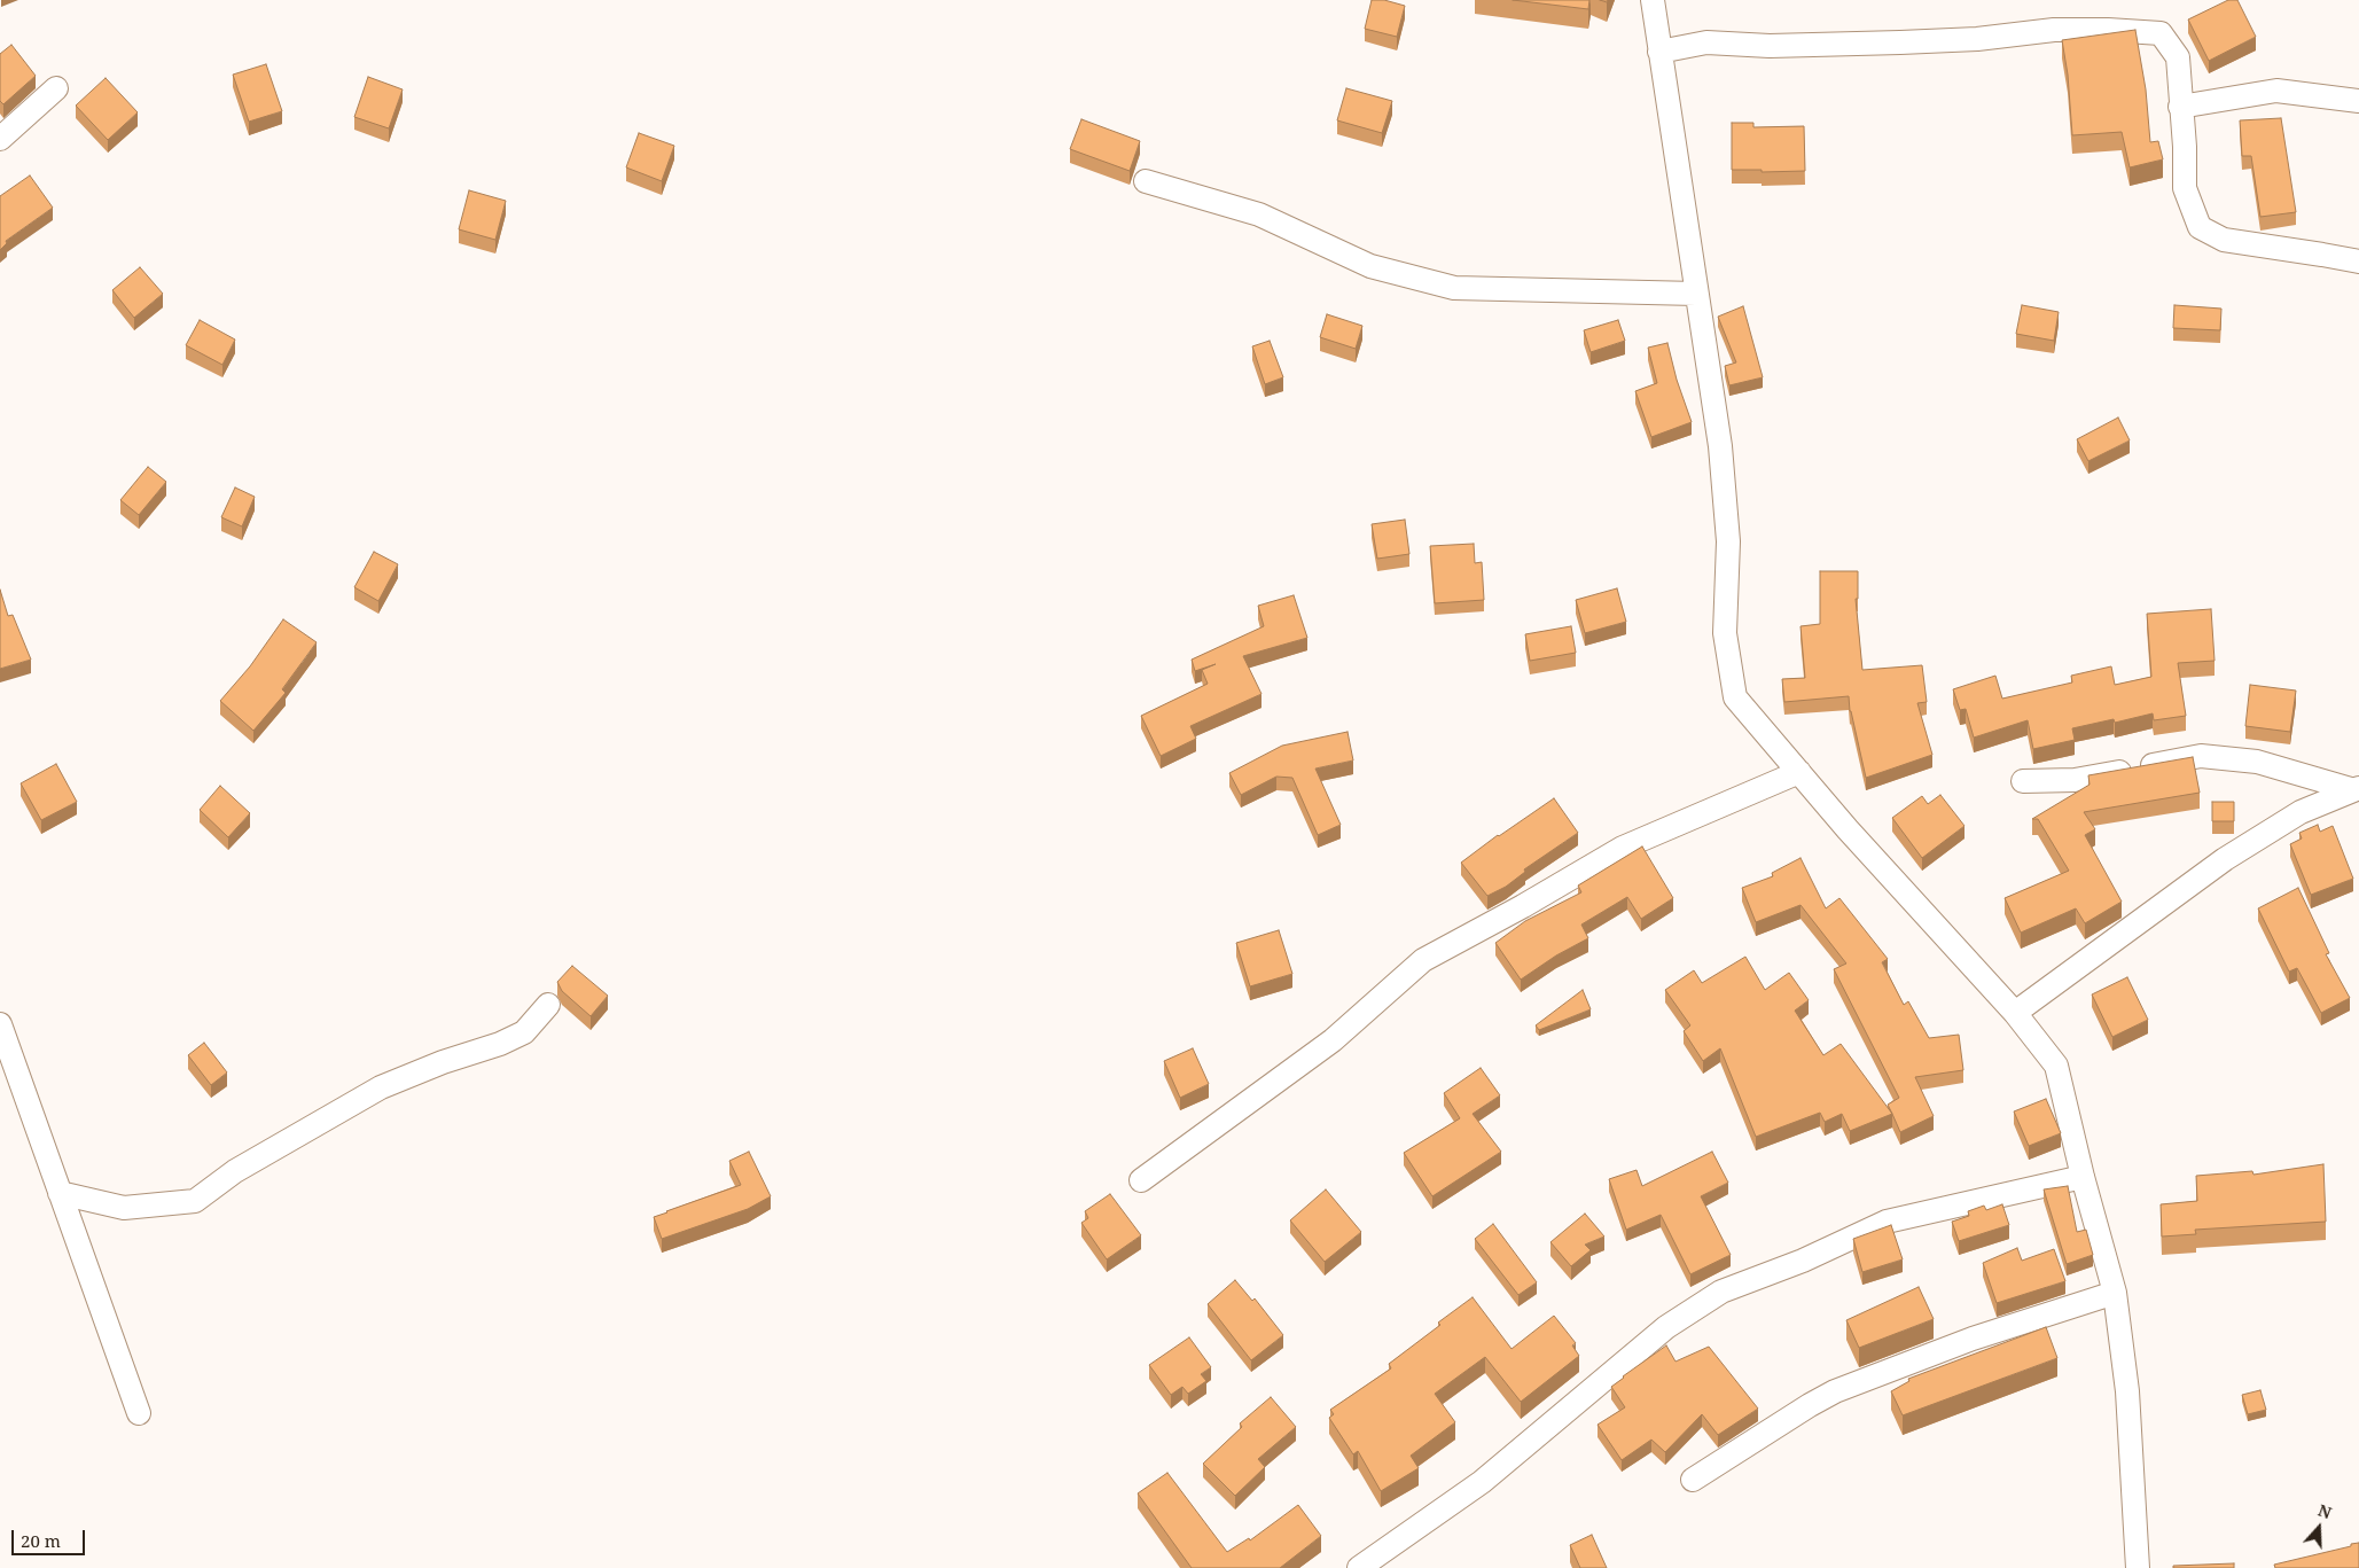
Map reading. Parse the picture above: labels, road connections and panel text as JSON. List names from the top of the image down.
{
  "scale_bar": "20 m",
  "north": "top"
}
